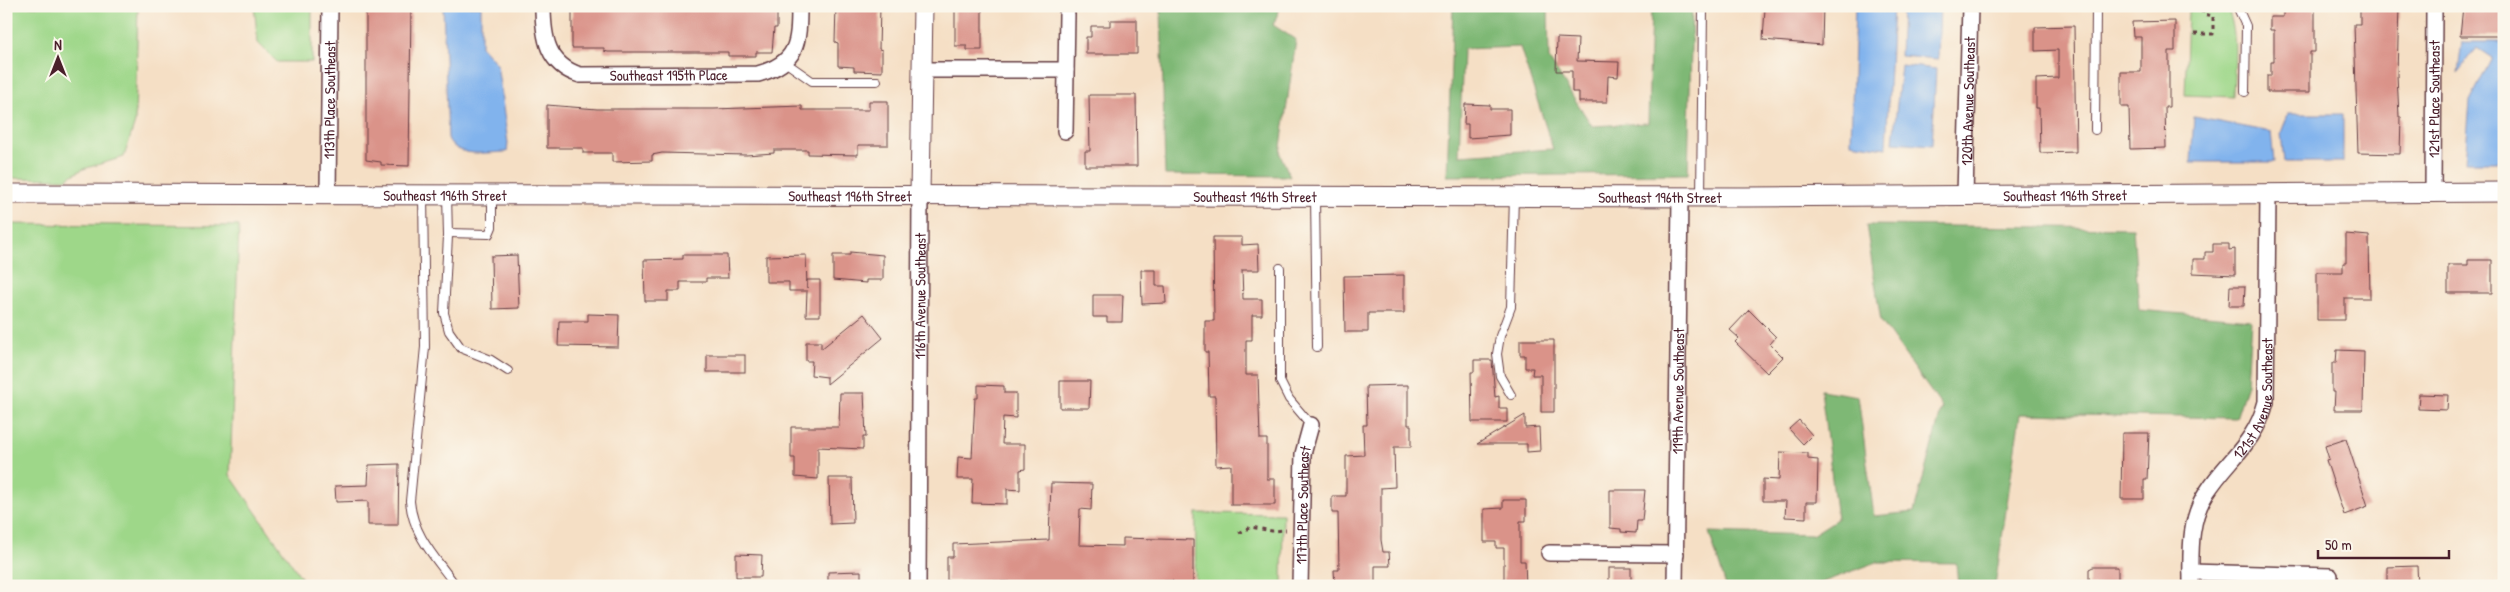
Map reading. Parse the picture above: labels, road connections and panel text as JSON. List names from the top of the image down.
{
  "streets": {
    "street": [
      "Southeast 195th Place",
      "113th Place Southeast",
      "121st Place Southeast",
      "120th Avenue Southeast",
      "Southeast 196th Street",
      "116th Avenue Southeast",
      "119th Avenue Southeast",
      "121st Avenue Southeast",
      "117th Place Southeast"
    ]
  },
  "crossings": [
    ["113th Place Southeast", "Southeast 196th Street"],
    ["121st Place Southeast", "Southeast 196th Street"],
    ["120th Avenue Southeast", "Southeast 196th Street"],
    ["Southeast 196th Street", "116th Avenue Southeast"],
    ["Southeast 196th Street", "119th Avenue Southeast"],
    ["Southeast 196th Street", "121st Avenue Southeast"]
  ],
  "scale_bar": "50 m",
  "north": "top"
}
